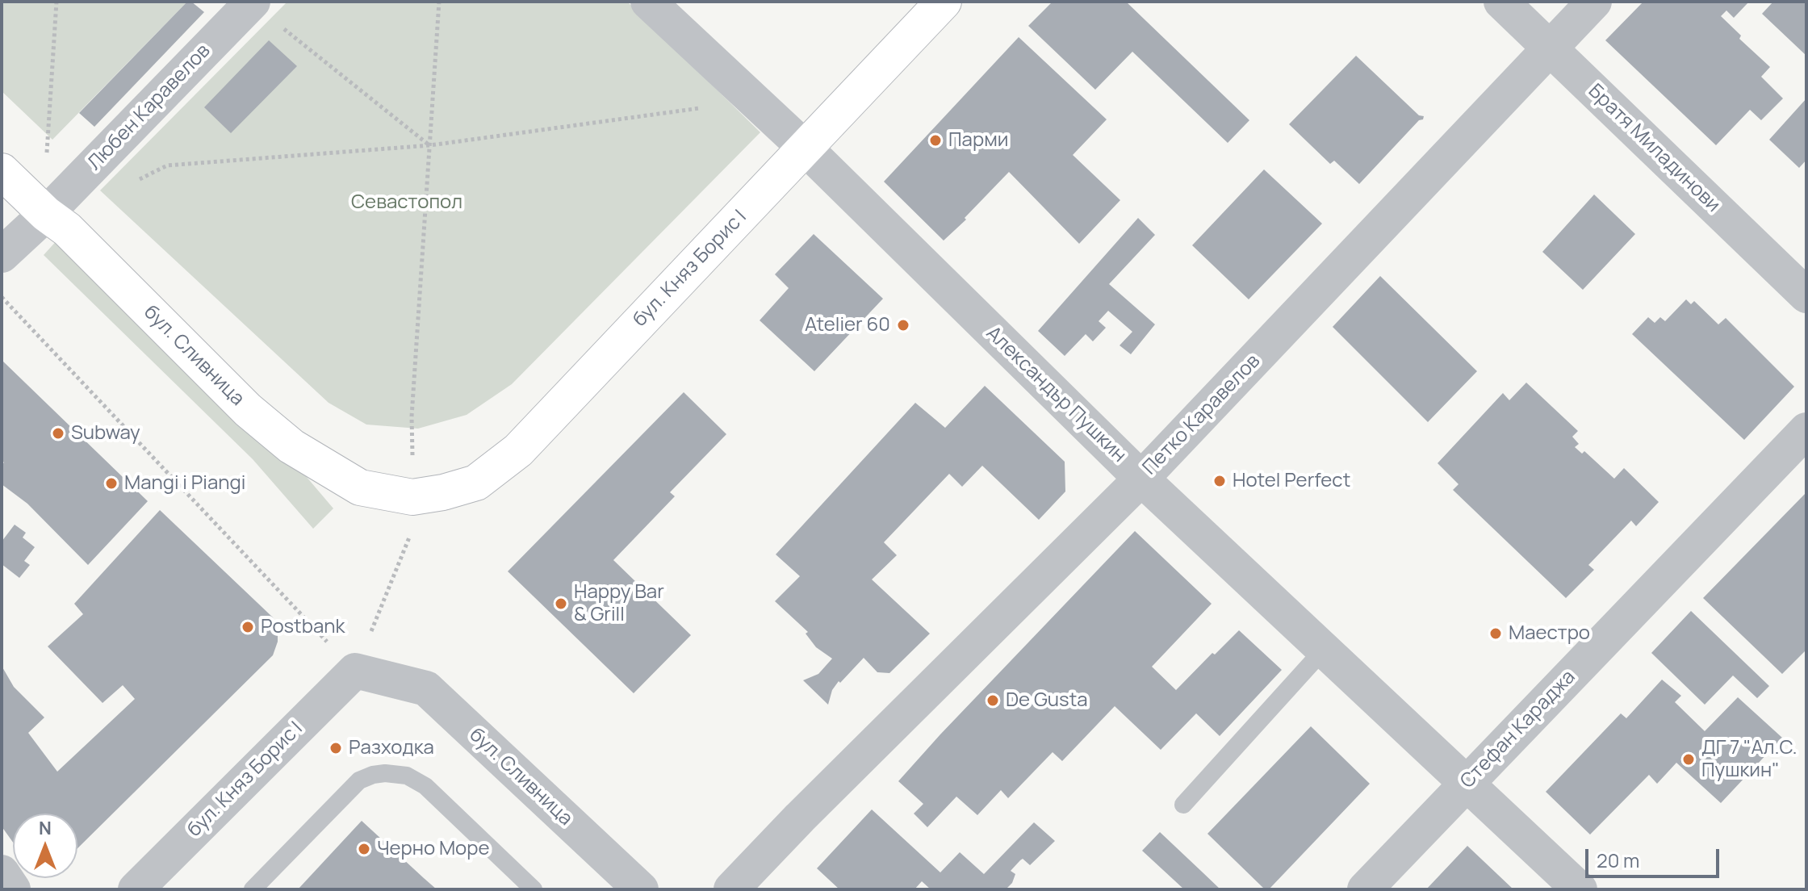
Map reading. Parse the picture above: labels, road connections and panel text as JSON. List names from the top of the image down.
{
  "streets": {
    "main road": ["бул. Княз Борис I", "бул. Сливница"],
    "street": [
      "Любен Каравелов",
      "Братя Миладинови",
      "Александър Пушкин",
      "Петко Каравелов",
      "Стефан Караджа"
    ]
  },
  "crossings": [
    ["Любен Каравелов", "бул. Сливница"],
    ["Братя Миладинови", "Петко Каравелов"],
    ["бул. Княз Борис I", "бул. Сливница"],
    ["бул. Княз Борис I", "Александър Пушкин"],
    ["Александър Пушкин", "Петко Каравелов"],
    ["Александър Пушкин", "Стефан Караджа"]
  ],
  "parks": ["Севастопол"],
  "places": [
    "Парми",
    "Atelier 60",
    "Subway",
    "Hotel Perfect",
    "Mangi i Piangi",
    "Happy Bar & Grill",
    "Postbank",
    "Маестро",
    "De Gusta",
    "Разходка",
    "ДГ 7 \"Ал.С. Пушкин\"",
    "Черно Море"
  ],
  "scale_bar": "20 m",
  "north": "top"
}
